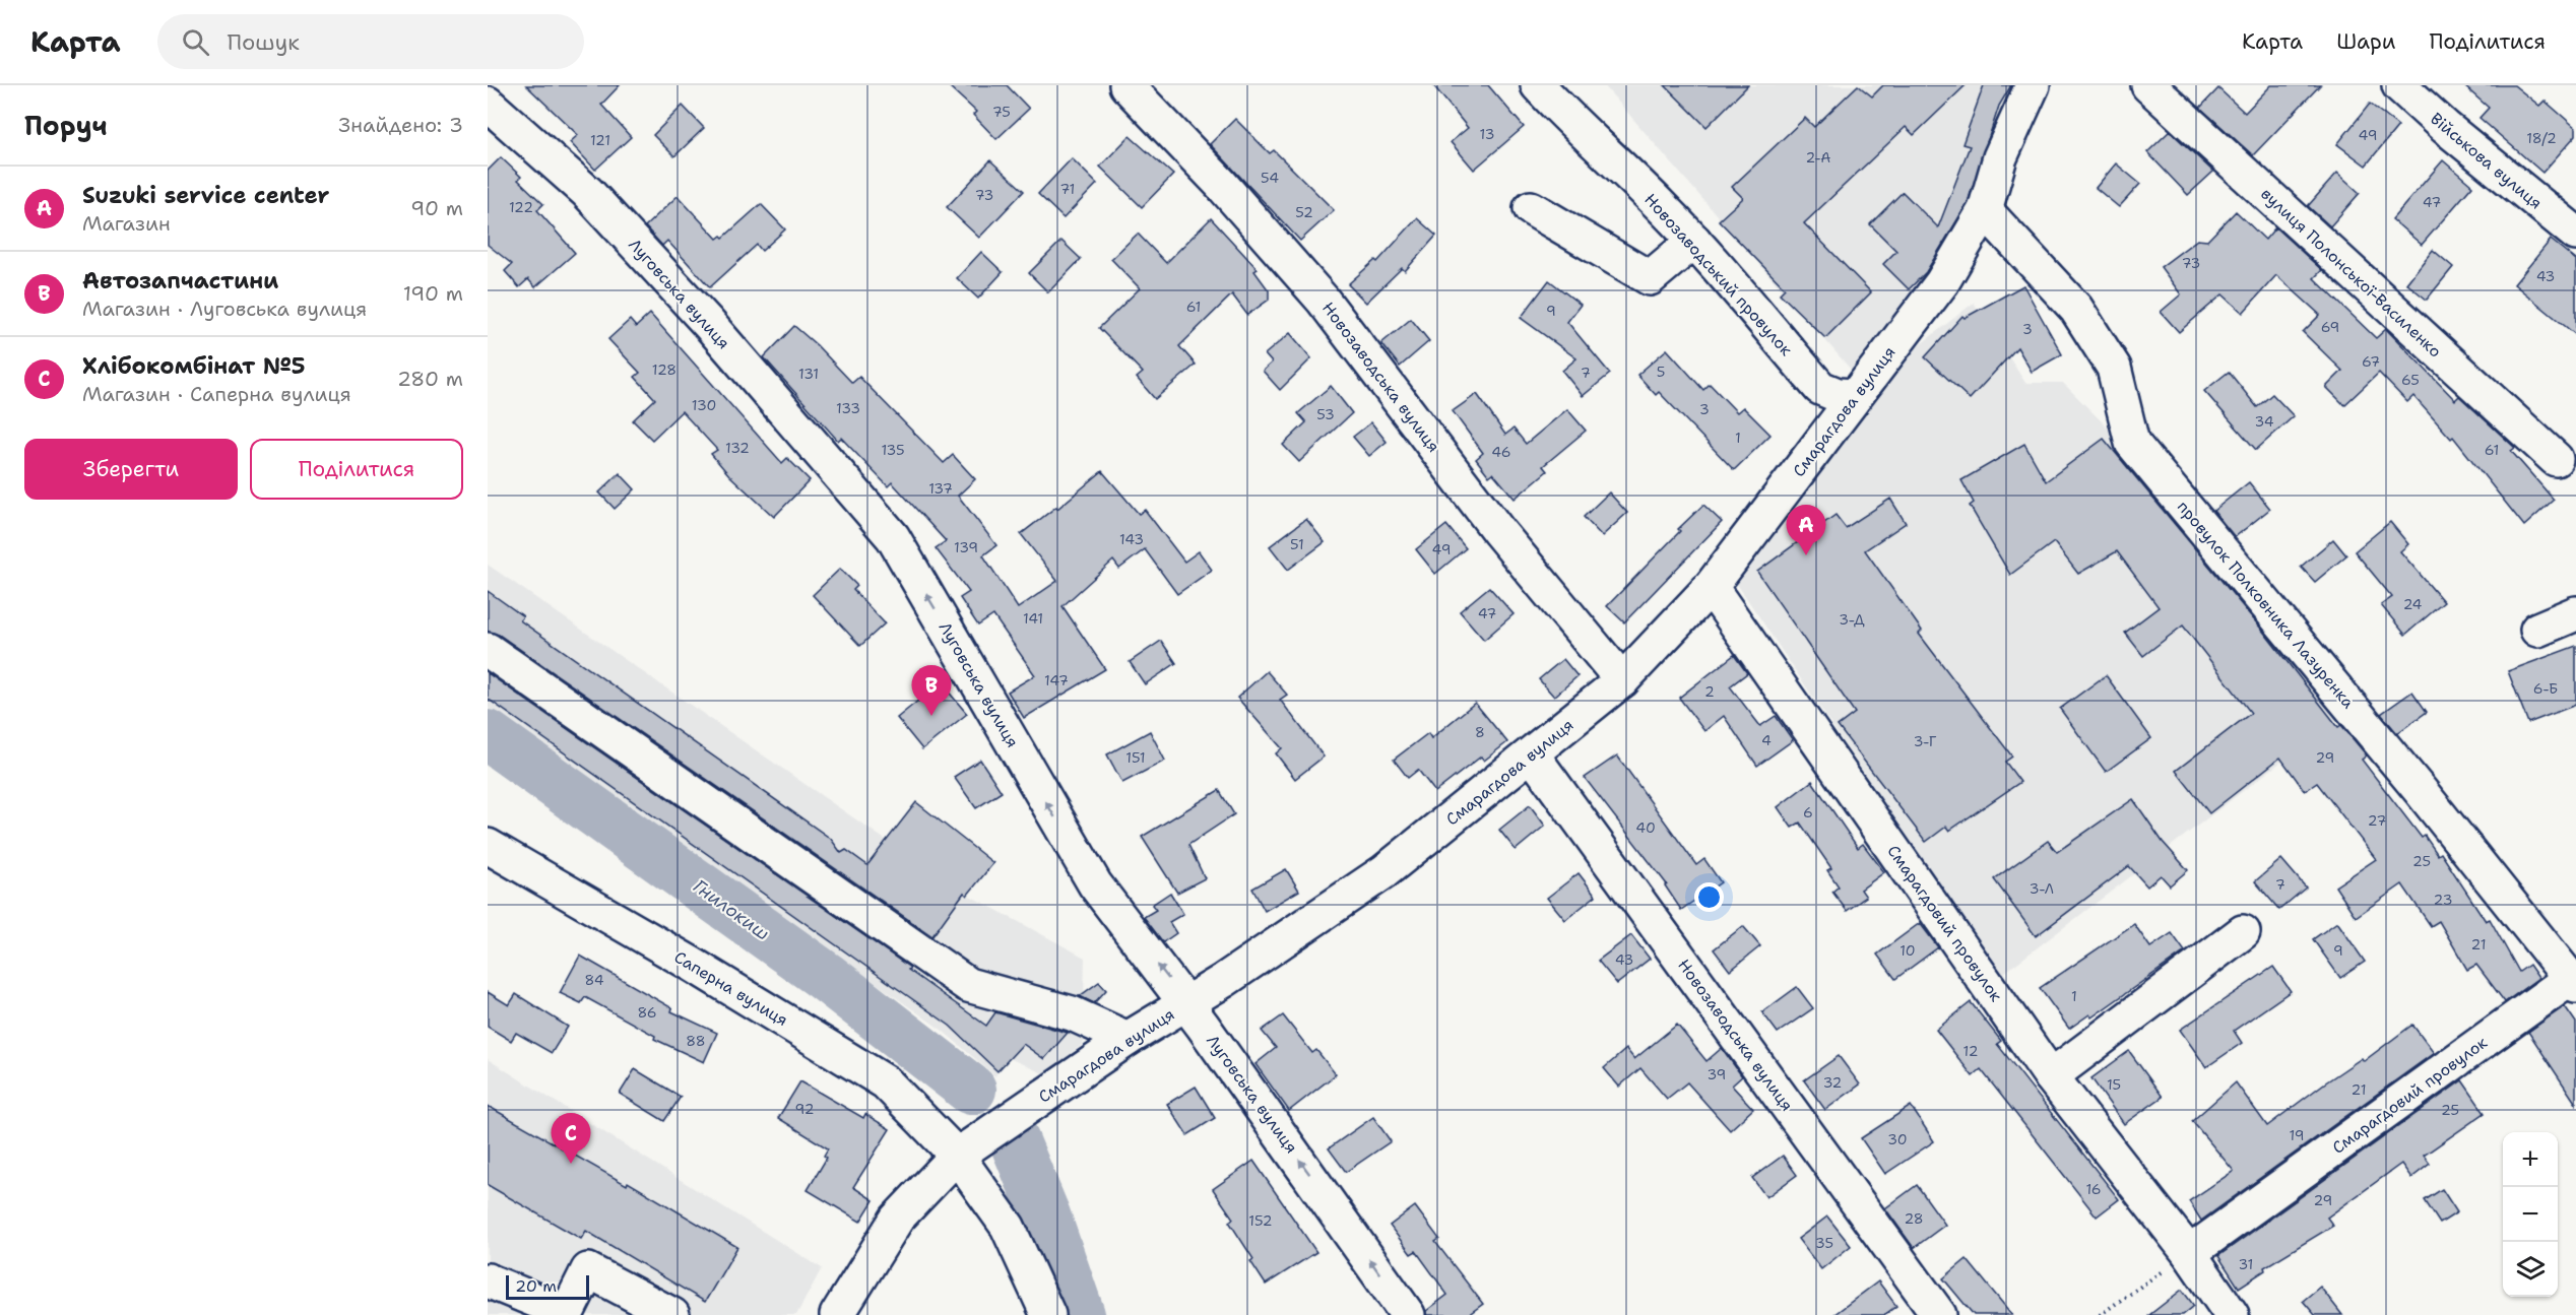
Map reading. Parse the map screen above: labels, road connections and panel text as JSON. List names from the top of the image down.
{
  "streets": {
    "street": [
      "Військова вулиця",
      "вулиця Полонської-Василенко",
      "Новозаводський провулок",
      "Луговська вулиця",
      "Новозаводська вулиця",
      "Смарагдова вулиця",
      "провулок Полковника Лазуренка",
      "Смарагдовий провулок",
      "Саперна вулиця"
    ]
  },
  "crossings": [
    ["Новозаводський провулок", "Смарагдова вулиця"],
    ["Луговська вулиця", "Смарагдова вулиця"],
    ["Новозаводська вулиця", "Смарагдова вулиця"],
    ["Смарагдова вулиця", "провулок Полковника Лазуренка"],
    ["Смарагдова вулиця", "Смарагдовий провулок"],
    ["Смарагдова вулиця", "Саперна вулиця"],
    ["провулок Полковника Лазуренка", "Смарагдовий провулок"]
  ],
  "water": ["Гнилокиш"],
  "house_numbers": [
    "75",
    "13",
    "49",
    "18/2",
    "121",
    "2-А",
    "54",
    "71",
    "73",
    "47",
    "122",
    "52",
    "73",
    "43",
    "61",
    "9",
    "69",
    "3",
    "67",
    "128",
    "5",
    "7",
    "131",
    "65",
    "130",
    "133",
    "3",
    "53",
    "34",
    "1",
    "132",
    "135",
    "61",
    "46",
    "137",
    "143",
    "51",
    "139",
    "49",
    "24",
    "47",
    "141",
    "3-Д",
    "147",
    "6-Б",
    "2",
    "8",
    "4",
    "3-Г",
    "151",
    "29",
    "6",
    "27",
    "40",
    "25",
    "7",
    "3-Л",
    "23",
    "21",
    "10",
    "9",
    "43",
    "84",
    "1",
    "86",
    "88",
    "12",
    "39",
    "32",
    "15",
    "21",
    "92",
    "25",
    "19",
    "30",
    "16",
    "29",
    "28",
    "152",
    "35",
    "31"
  ],
  "scale_bar": "20 m",
  "page": {
    "header": "Карта",
    "search": "Пошук",
    "nav": ["Карта", "Шари", "Поділитися"],
    "heading": ["Поруч", "Знайдено: 3"],
    "list": [
      {
        "mark": "A",
        "name": "Suzuki service center",
        "note": "Магазин",
        "value": "90 m"
      },
      {
        "mark": "B",
        "name": "Автозапчастини",
        "note": "Магазин · Луговська вулиця",
        "value": "190 m"
      },
      {
        "mark": "C",
        "name": "Хлібокомбінат №5",
        "note": "Магазин · Саперна вулиця",
        "value": "280 m"
      }
    ],
    "buttons": ["Зберегти", "Поділитися"],
    "pins": ["A", "B", "C"],
    "map_buttons": ["+", "−"],
    "scale": "20 m"
  }
}
